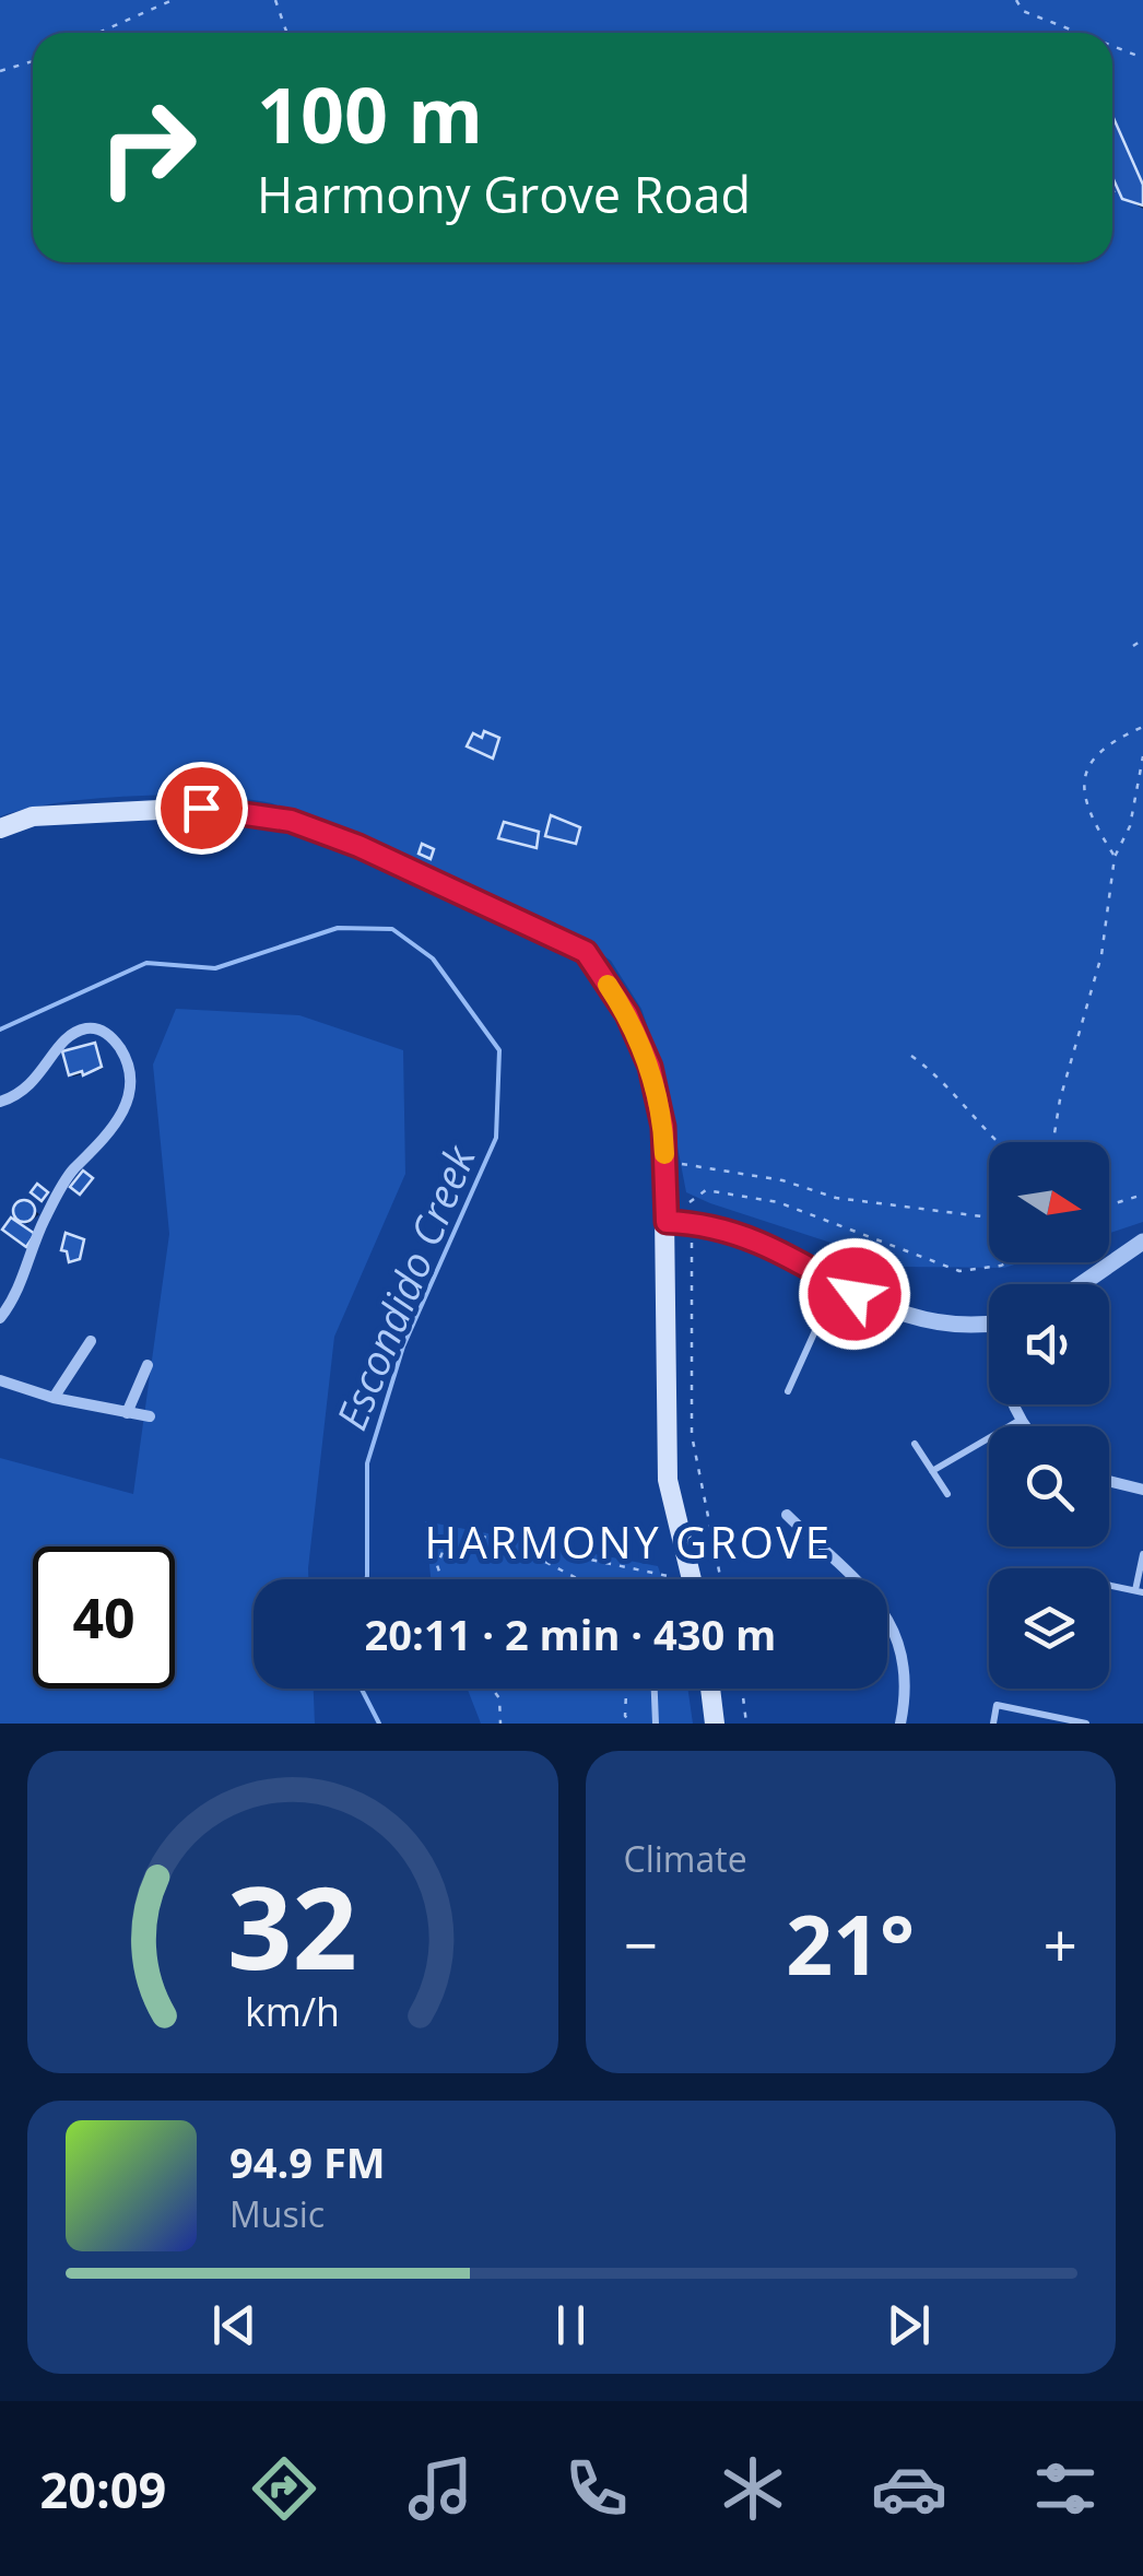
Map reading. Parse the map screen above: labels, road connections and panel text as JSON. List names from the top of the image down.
{
  "districts": ["HARMONY GROVE"],
  "water": ["Escondido Creek"],
  "north": "right",
  "page": {
    "turn": ["100 m", "Harmony Grove Road"],
    "limit": "40",
    "trip": "20:11 · 2 min · 430 m",
    "tile": "Climate",
    "heat": ["−", "21°", "+"],
    "song": ["94.9 FM", "Music"],
    "tabs": "20:09",
    "gauge": ["32", "km/h"]
  }
}
